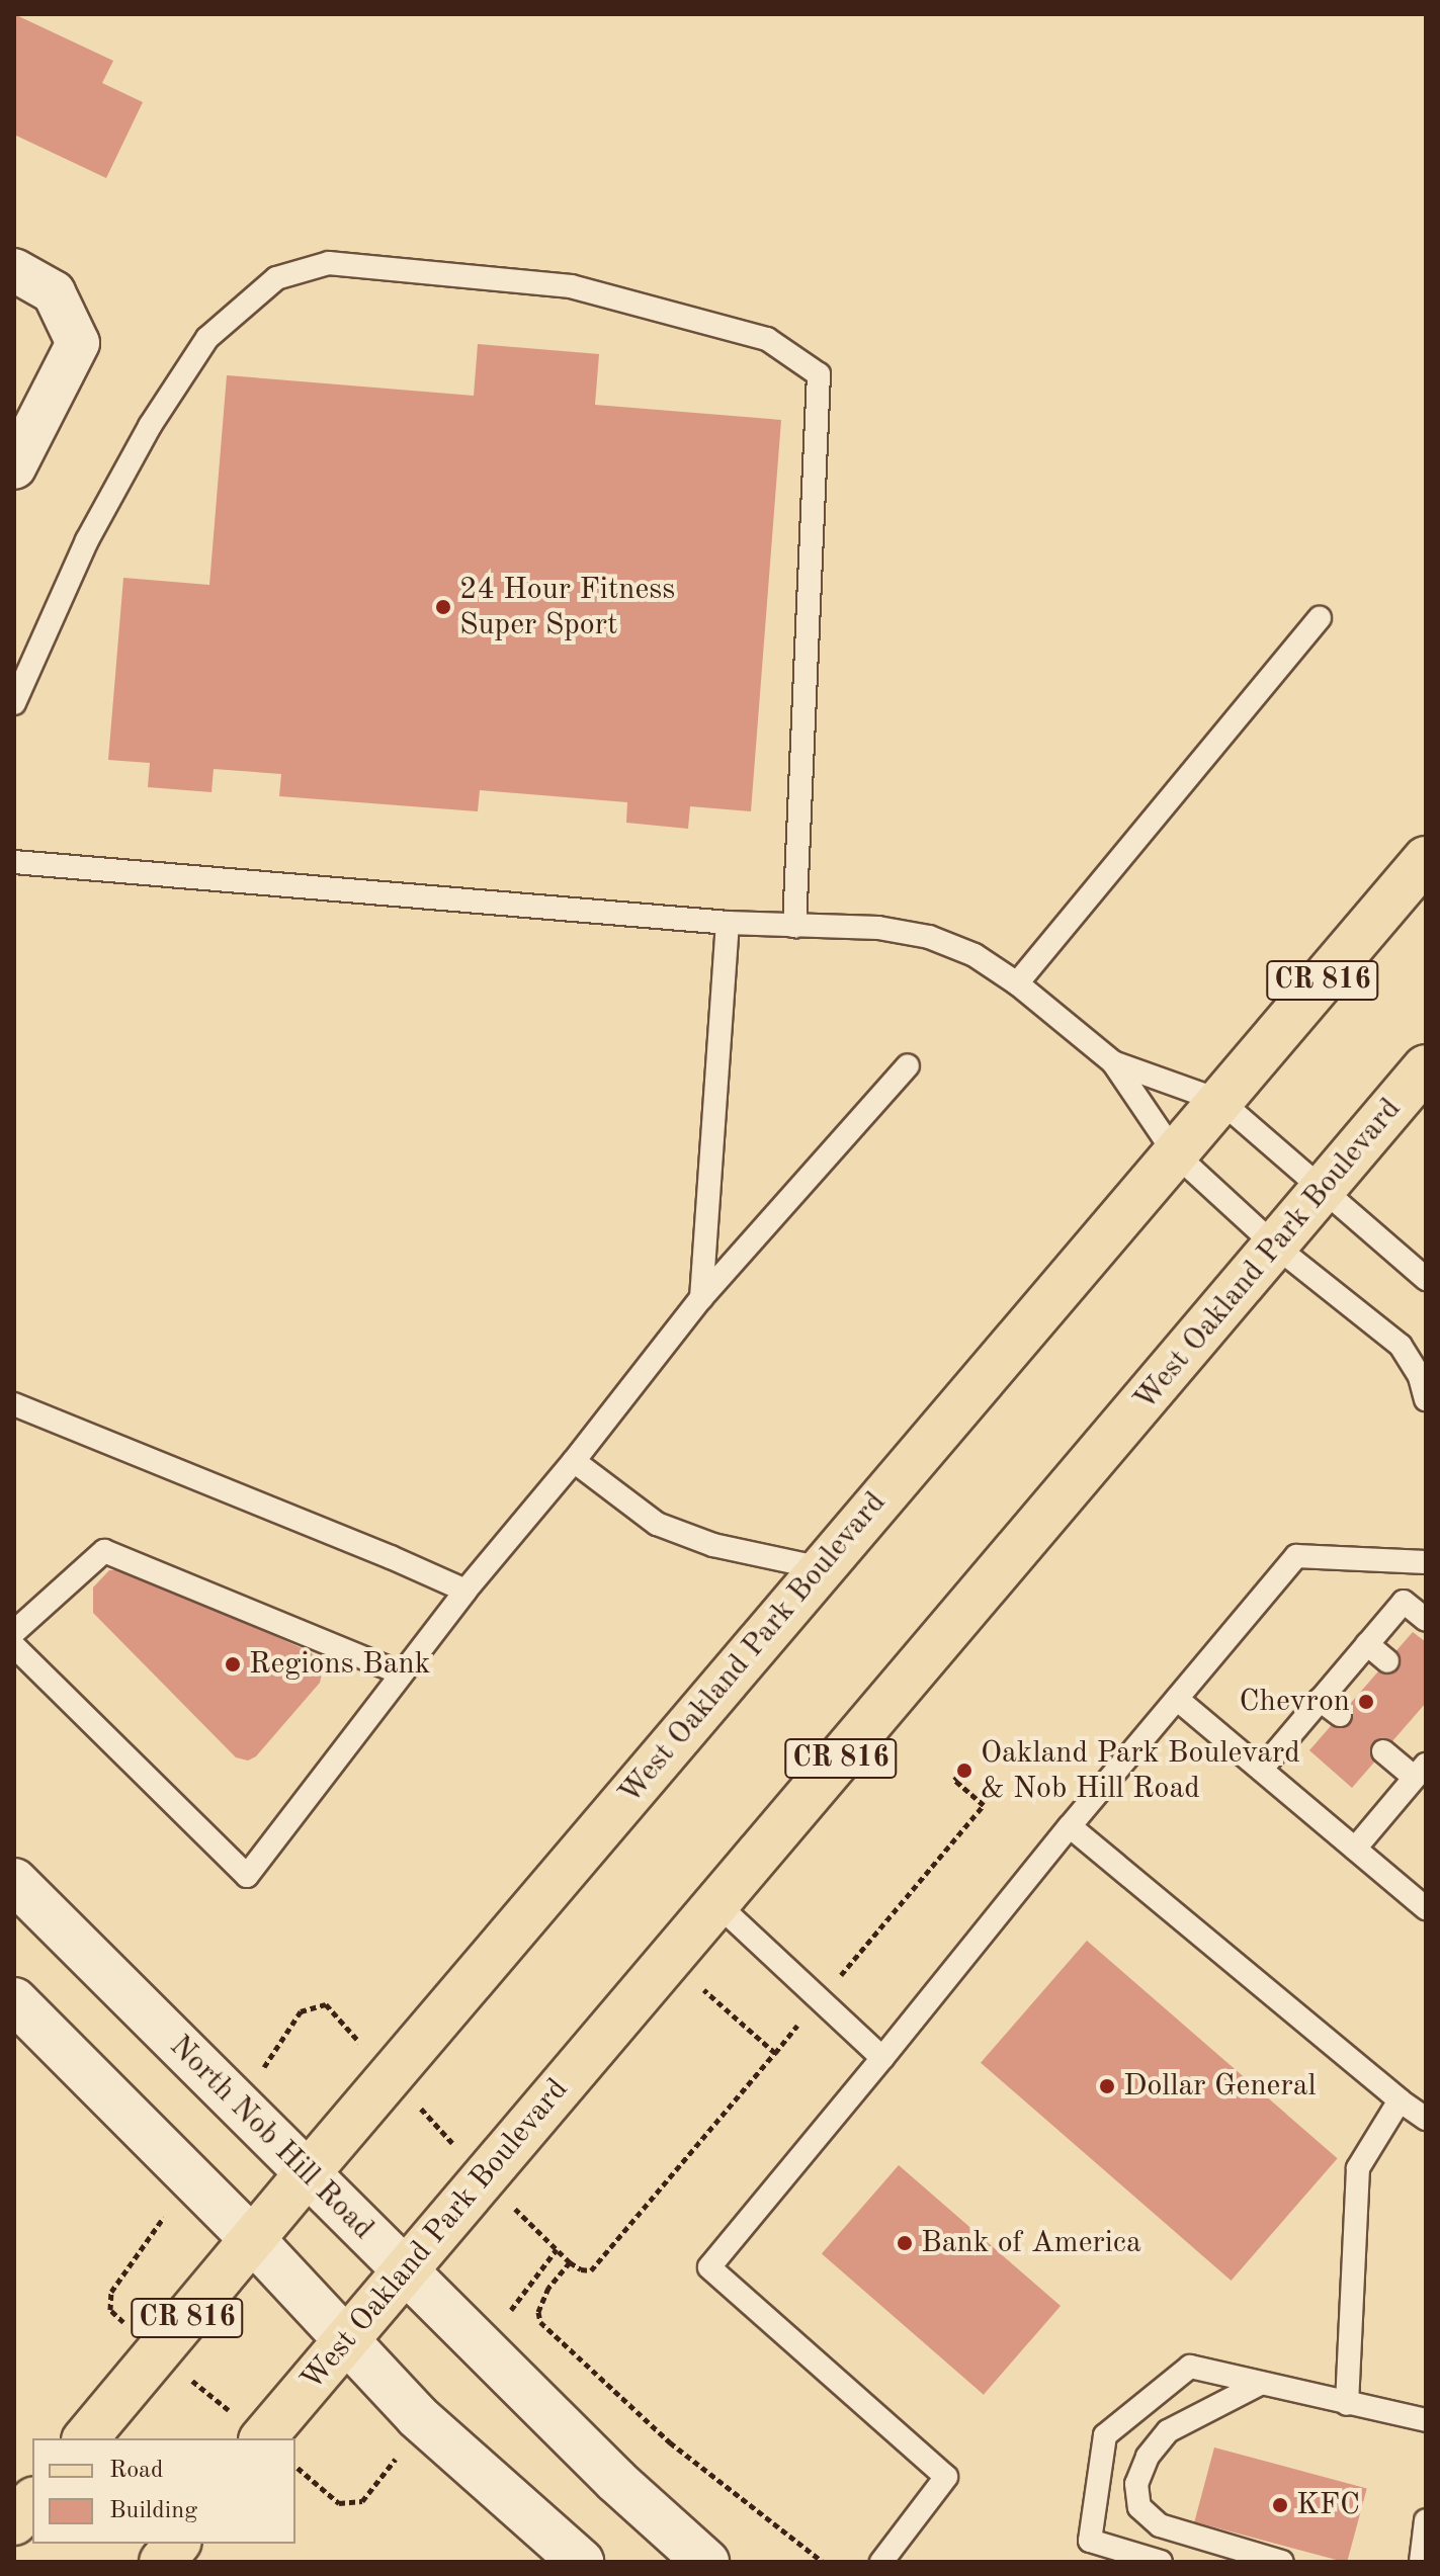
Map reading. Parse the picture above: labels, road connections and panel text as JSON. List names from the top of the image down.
{
  "streets": {
    "main road": ["CR 816", "West Oakland Park Boulevard", "North Nob Hill Road"]
  },
  "crossings": [
    ["West Oakland Park Boulevard", "North Nob Hill Road"]
  ],
  "places": [
    "24 Hour Fitness Super Sport",
    "Regions Bank",
    "Chevron",
    "Oakland Park Boulevard & Nob Hill Road",
    "Dollar General",
    "Bank of America",
    "KFC"
  ],
  "legend": ["Road", "Building"]
}
